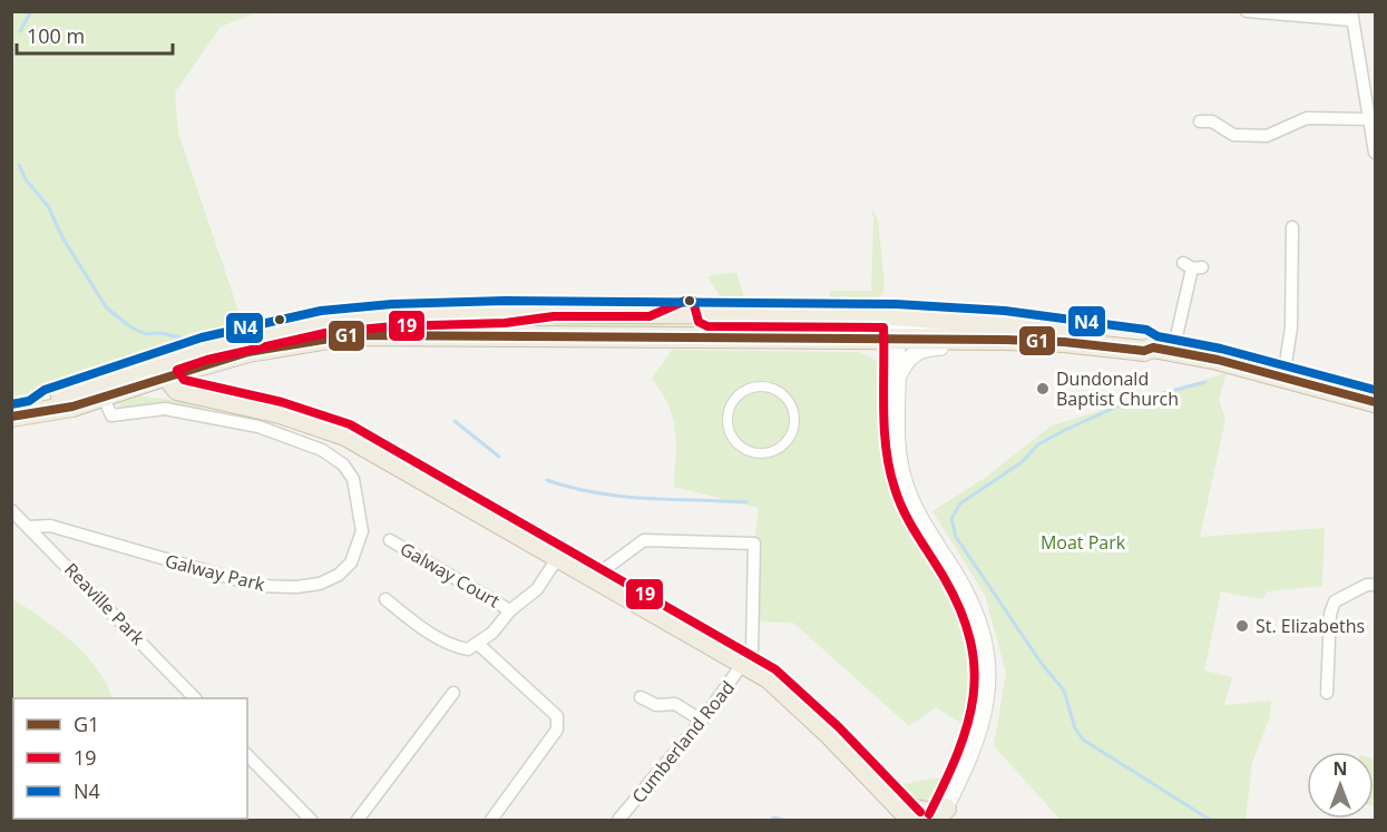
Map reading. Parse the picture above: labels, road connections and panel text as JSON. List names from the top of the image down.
{
  "streets": {
    "street": [
      "Galway Park",
      "Galway Court",
      "Reaville Park",
      "Cumberland Road"
    ]
  },
  "crossings": [
    ["Galway Park", "Reaville Park"]
  ],
  "parks": ["Moat Park"],
  "places": ["Dundonald Baptist Church", "St. Elizabeths"],
  "lines": ["transit line 19", "transit line N4", "transit line G1"],
  "legend": ["G1", "19", "N4"],
  "scale_bar": "100 m",
  "north": "top"
}
